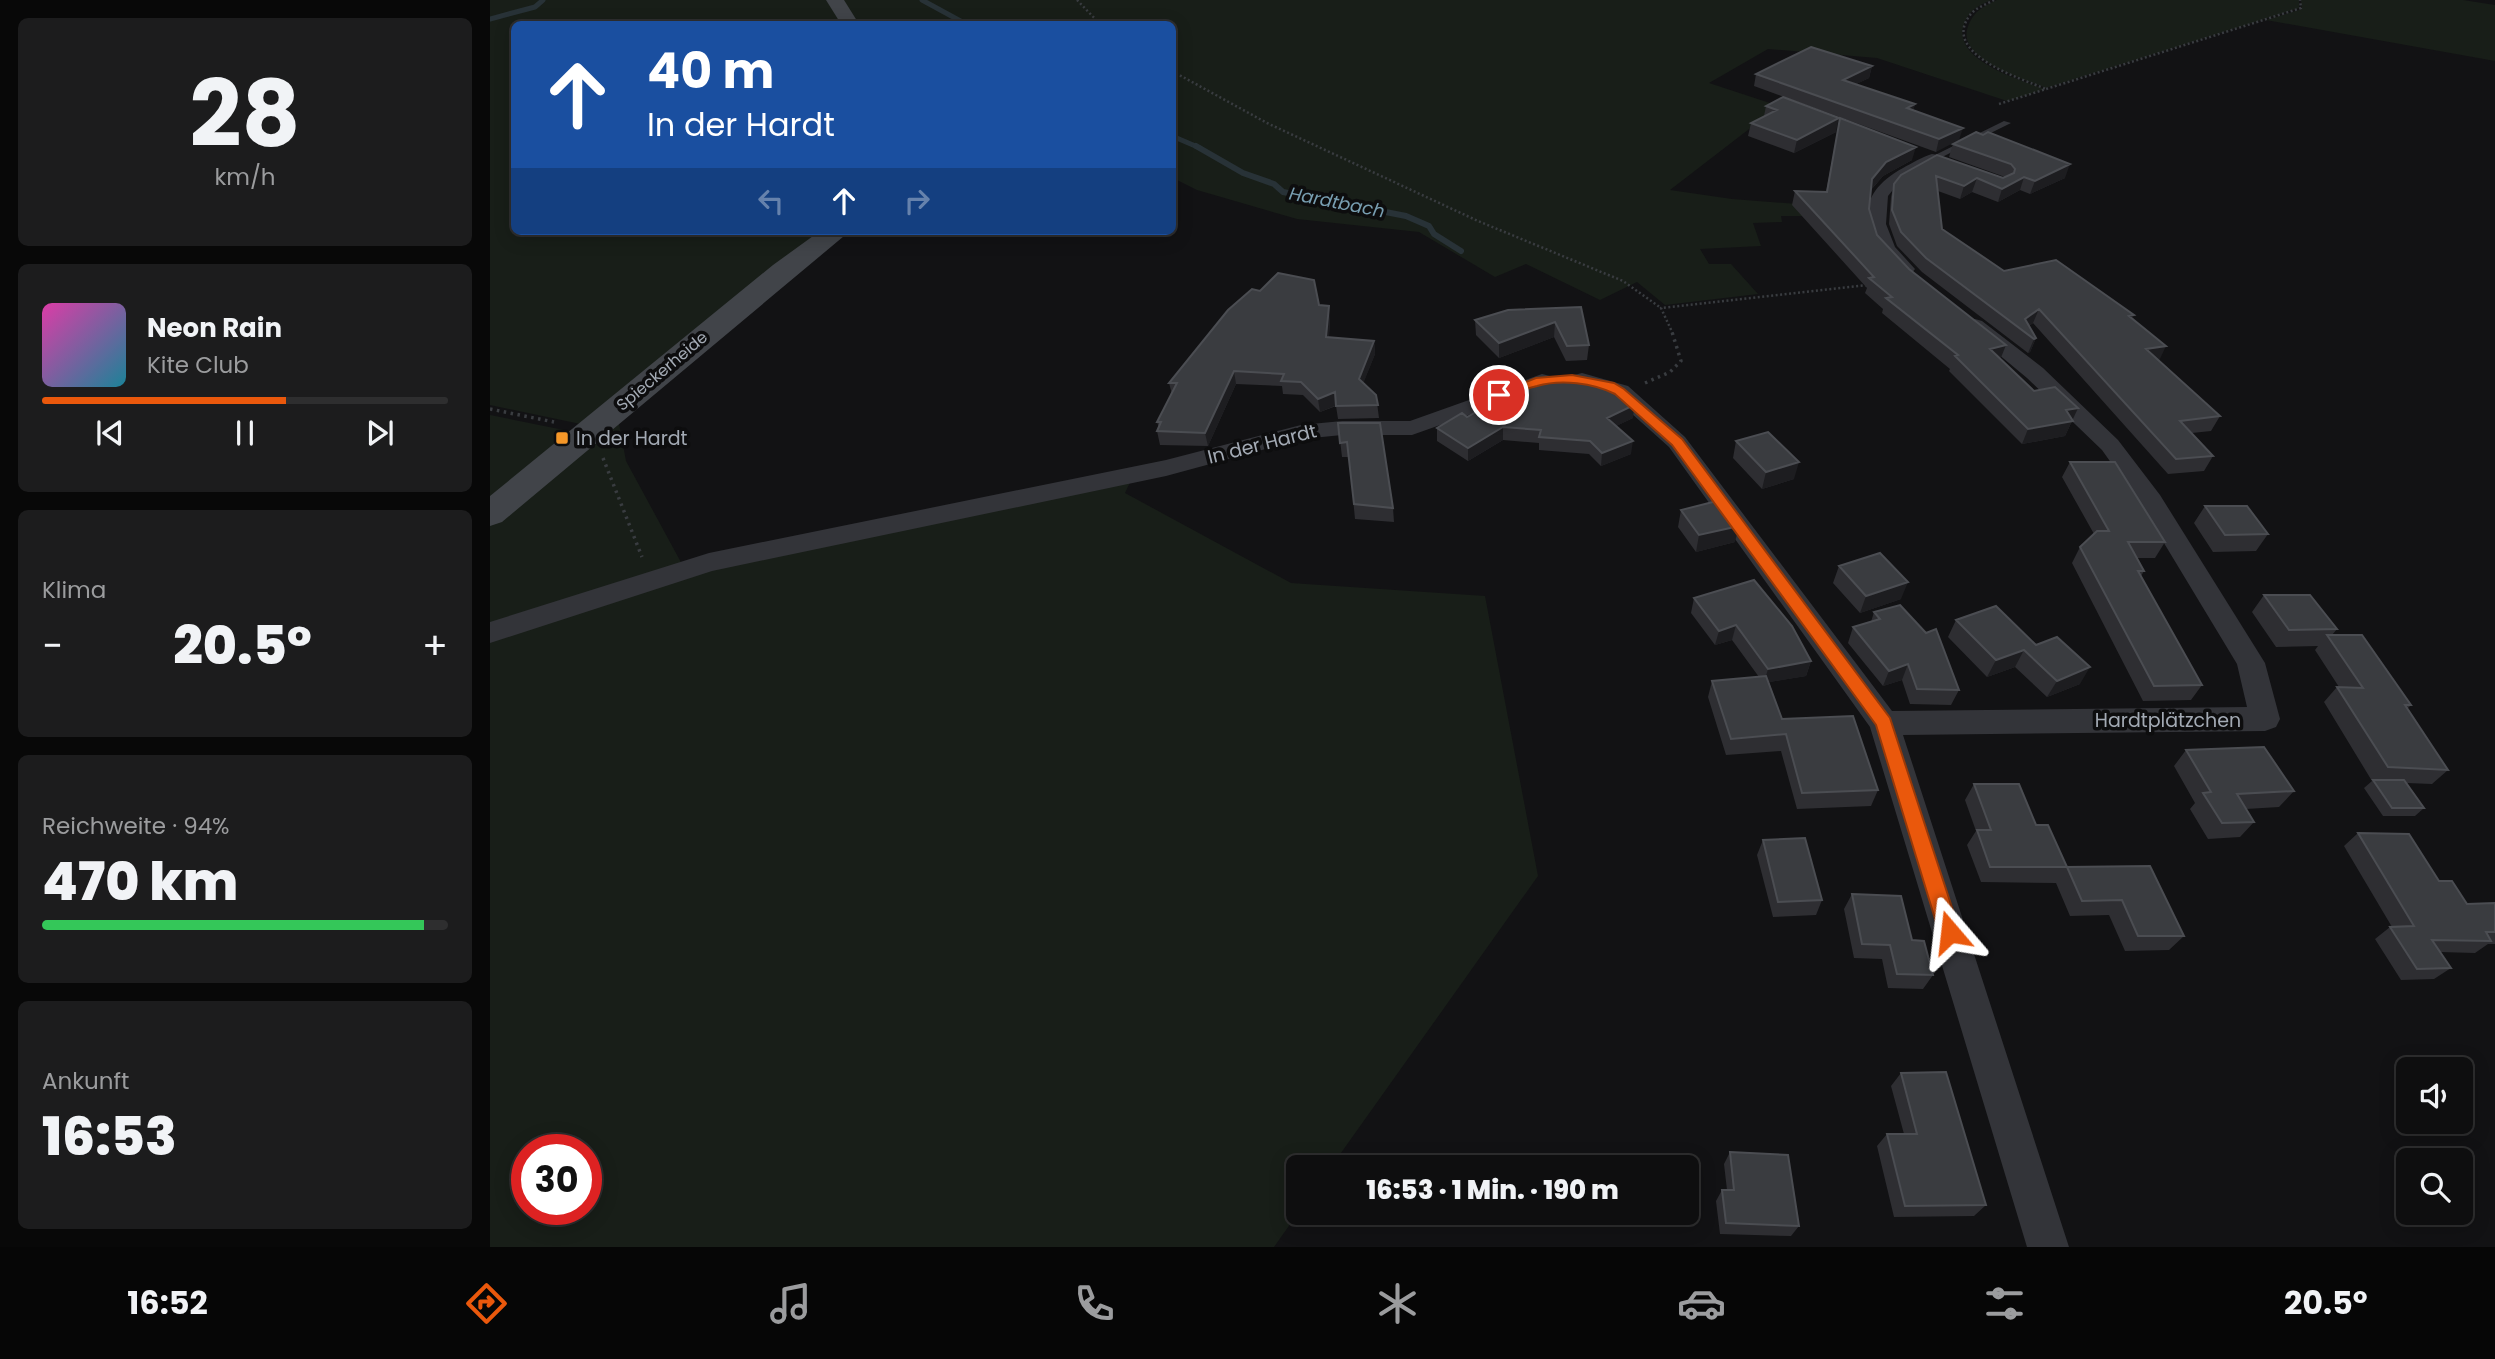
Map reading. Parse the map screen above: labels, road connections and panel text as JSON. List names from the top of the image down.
{
  "streets": {
    "main road": ["Spieckerheide"],
    "street": ["In der Hardt", "Hardtplätzchen"]
  },
  "crossings": [
    ["In der Hardt", "Hardtplätzchen"]
  ],
  "water": ["Hardtbach"],
  "places": {
    "transit": ["In der Hardt"]
  },
  "page": {
    "tile": [
      ["28", "km/h"],
      "Klima",
      ["Reichweite · 94%", "470 km"],
      ["Ankunft", "16:53"]
    ],
    "turn": ["40 m", "In der Hardt"],
    "song": ["Neon Rain", "Kite Club"],
    "heat": ["−", "20.5°", "+"],
    "limit": "30",
    "trip": "16:53 · 1 Min. · 190 m",
    "tabs": ["16:52", "20.5°"]
  }
}
